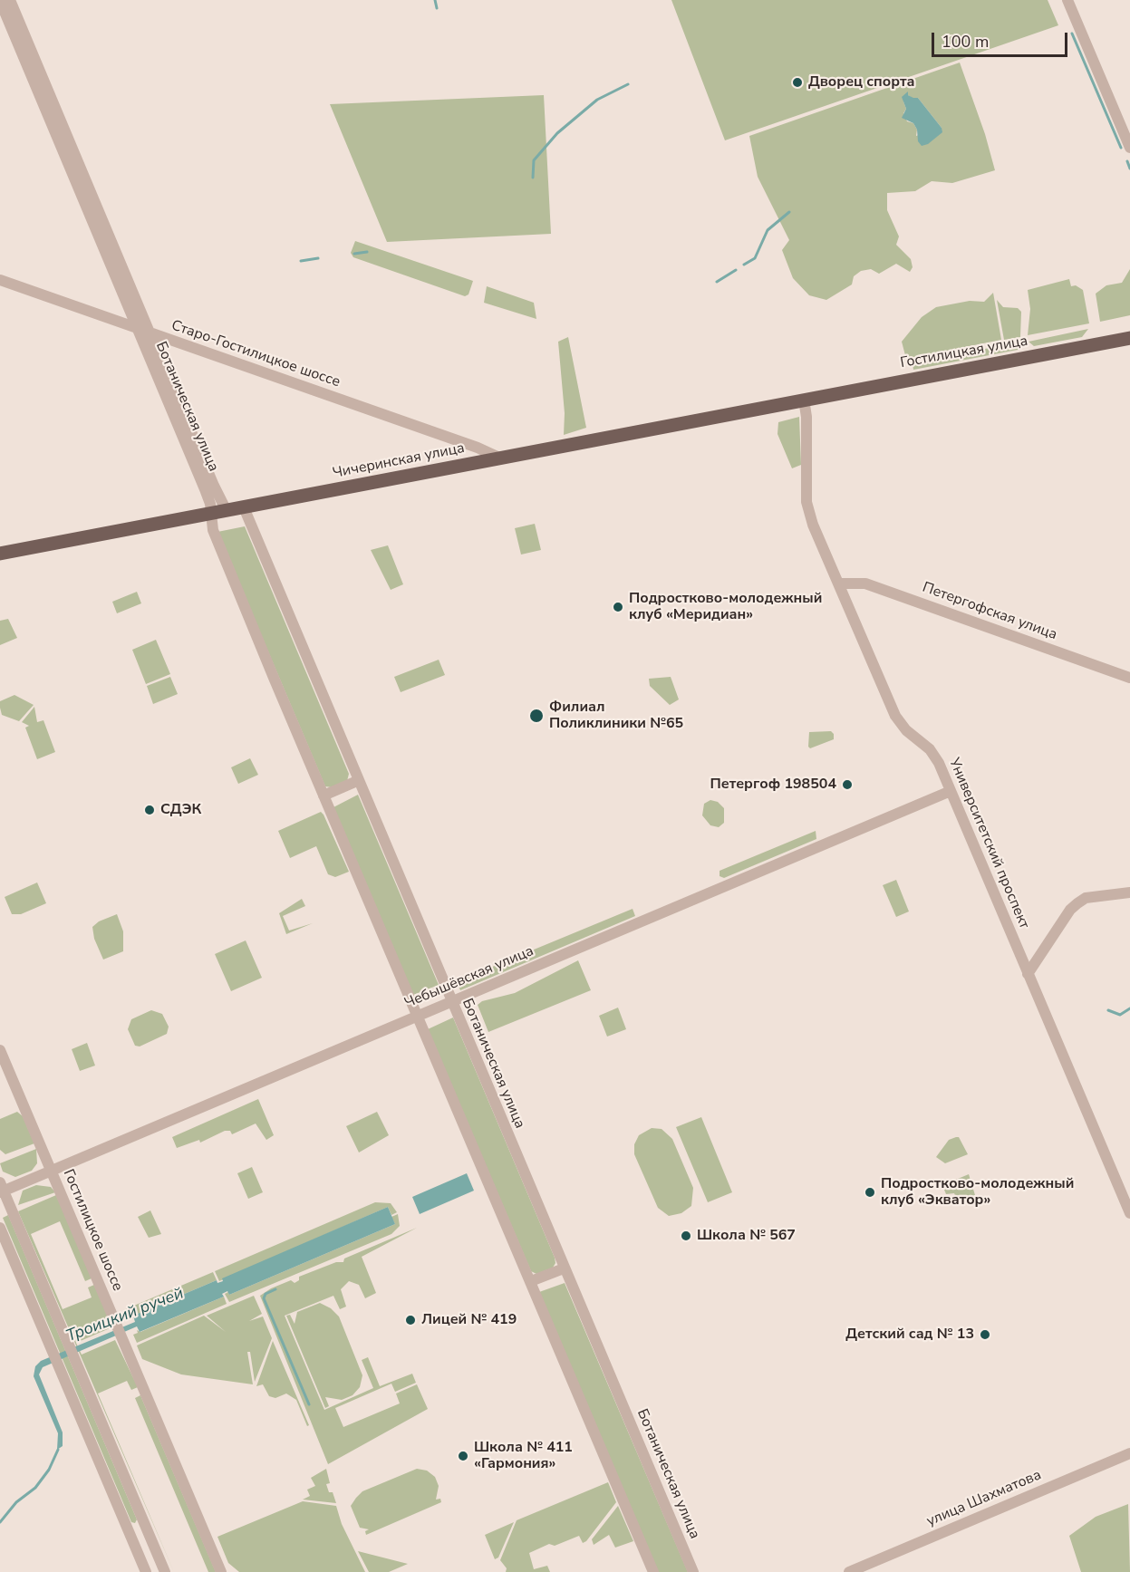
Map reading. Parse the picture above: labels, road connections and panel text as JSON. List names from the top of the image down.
{
  "streets": {
    "main road": ["Гостилицкая улица", "Чичеринская улица"],
    "street": [
      "Старо-Гостилицкое шоссе",
      "Ботаническая улица",
      "Петергофская улица",
      "Университетский проспект",
      "Чебышёвская улица",
      "Гостилицкое шоссе",
      "улица Шахматова"
    ]
  },
  "crossings": [
    ["Гостилицкая улица", "Чичеринская улица"],
    ["Гостилицкая улица", "Университетский проспект"],
    ["Старо-Гостилицкое шоссе", "Ботаническая улица"],
    ["Старо-Гостилицкое шоссе", "Чичеринская улица"],
    ["Ботаническая улица", "Чичеринская улица"],
    ["Ботаническая улица", "Чебышёвская улица"],
    ["Чичеринская улица", "Университетский проспект"],
    ["Петергофская улица", "Университетский проспект"],
    ["Университетский проспект", "Чебышёвская улица"],
    ["Чебышёвская улица", "Гостилицкое шоссе"]
  ],
  "water": ["Троицкий ручей"],
  "places": [
    "Дворец спорта",
    "Подростково-молодежный клуб «Меридиан»",
    "Филиал Поликлиники №65",
    "Петергоф 198504",
    "СДЭК",
    "Подростково-молодежный клуб «Экватор»",
    "Школа № 567",
    "Лицей № 419",
    "Детский сад № 13",
    "Школа № 411 «Гармония»"
  ],
  "scale_bar": "100 m"
}
